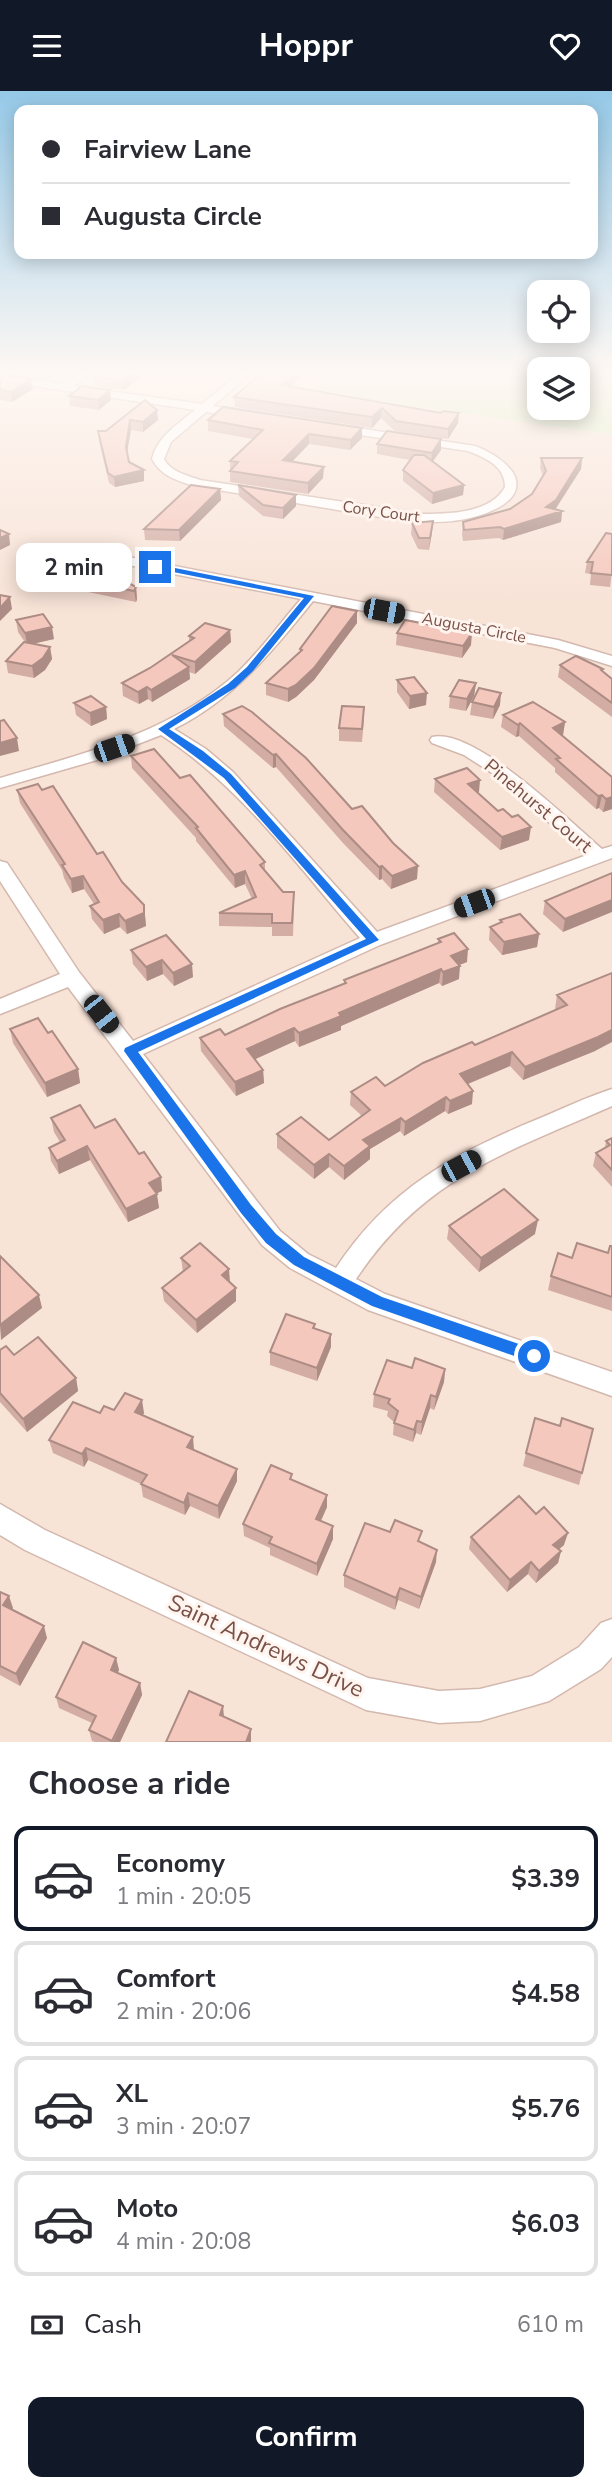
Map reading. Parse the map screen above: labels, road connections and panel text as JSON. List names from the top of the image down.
{
  "streets": {
    "street": [
      "Cory Court",
      "Augusta Circle",
      "Pinehurst Court",
      "Saint Andrews Drive"
    ]
  },
  "page": {
    "header": "Hoppr",
    "banner": ["Fairview Lane", "Augusta Circle"],
    "bubble": "2 min",
    "heading": "Choose a ride",
    "list": [
      {
        "name": "Economy",
        "note": "1 min · 20:05",
        "value": "$3.39"
      },
      {
        "name": "Comfort",
        "note": "2 min · 20:06",
        "value": "$4.58"
      },
      {
        "name": "XL",
        "note": "3 min · 20:07",
        "value": "$5.76"
      },
      {
        "name": "Moto",
        "note": "4 min · 20:08",
        "value": "$6.03"
      }
    ],
    "pay": ["Cash", "610 m"],
    "buttons": "Confirm"
  }
}
